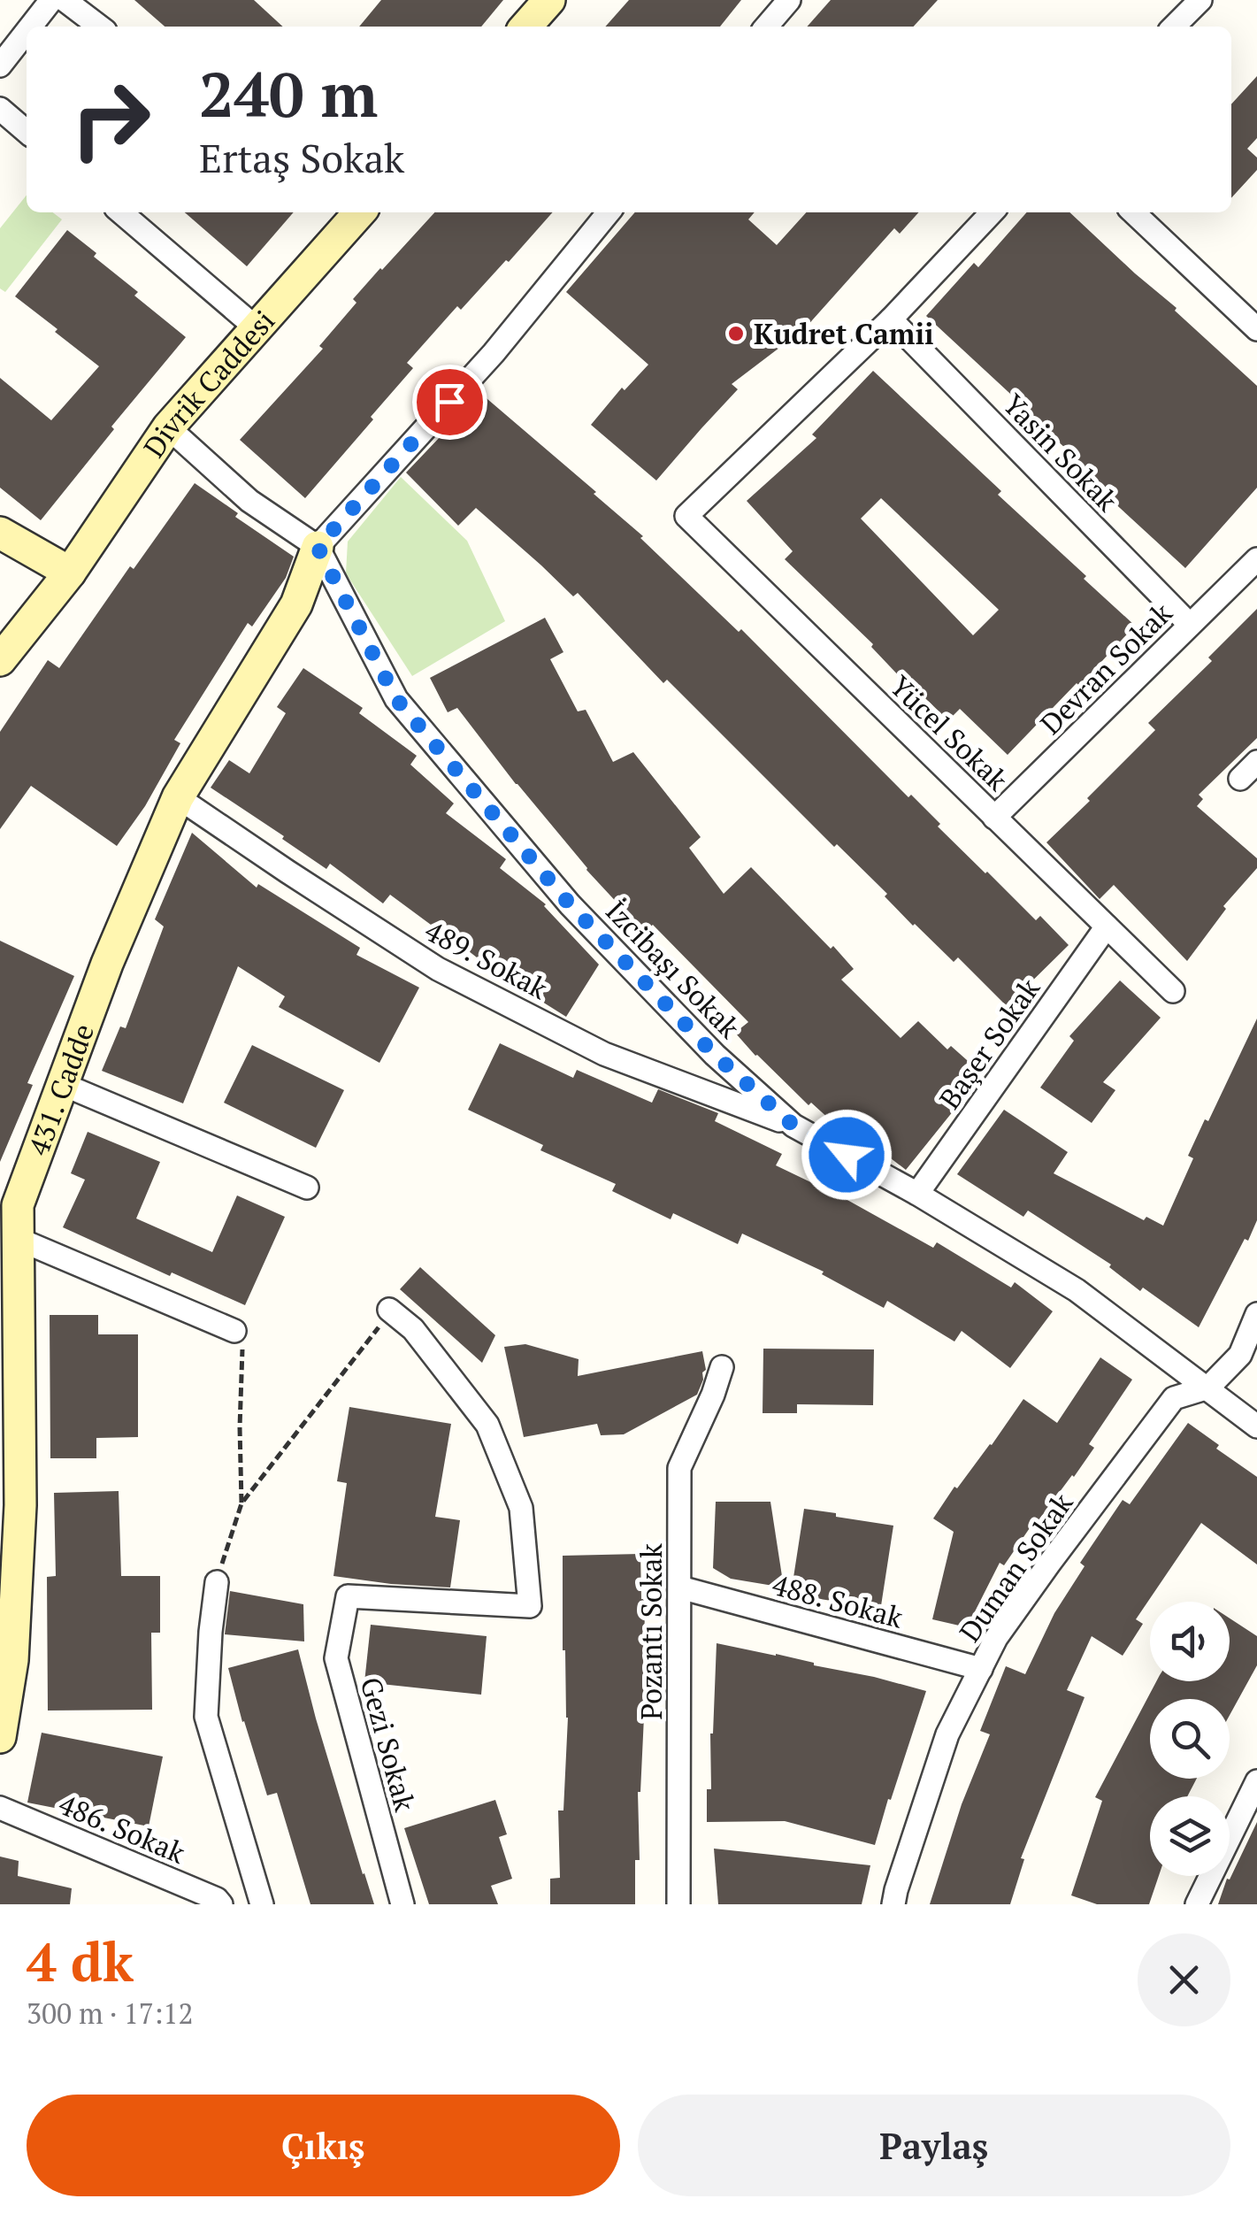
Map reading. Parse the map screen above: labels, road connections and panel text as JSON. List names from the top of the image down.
{
  "streets": {
    "street": [
      "Divrik Caddesi",
      "Yasin Sokak",
      "Devran Sokak",
      "Yücel Sokak",
      "489. Sokak",
      "İzcibaşı Sokak",
      "Başer Sokak",
      "431. Cadde",
      "Duman Sokak",
      "488. Sokak",
      "Pozantı Sokak",
      "Gezi Sokak",
      "486. Sokak"
    ]
  },
  "crossings": [
    ["Divrik Caddesi", "İzcibaşı Sokak"],
    ["Yasin Sokak", "Devran Sokak"],
    ["Yasin Sokak", "Yücel Sokak"],
    ["Devran Sokak", "Yücel Sokak"],
    ["Yücel Sokak", "Başer Sokak"],
    ["489. Sokak", "İzcibaşı Sokak"],
    ["489. Sokak", "431. Cadde"],
    ["İzcibaşı Sokak", "Başer Sokak"],
    ["İzcibaşı Sokak", "431. Cadde"],
    ["İzcibaşı Sokak", "Duman Sokak"],
    ["Duman Sokak", "488. Sokak"],
    ["488. Sokak", "Pozantı Sokak"]
  ],
  "places": ["Kudret Camii"],
  "page": {
    "turn": ["240 m", "Ertaş Sokak"],
    "heading": ["4 dk", "300 m · 17:12"],
    "buttons": ["Çıkış", "Paylaş"]
  }
}
